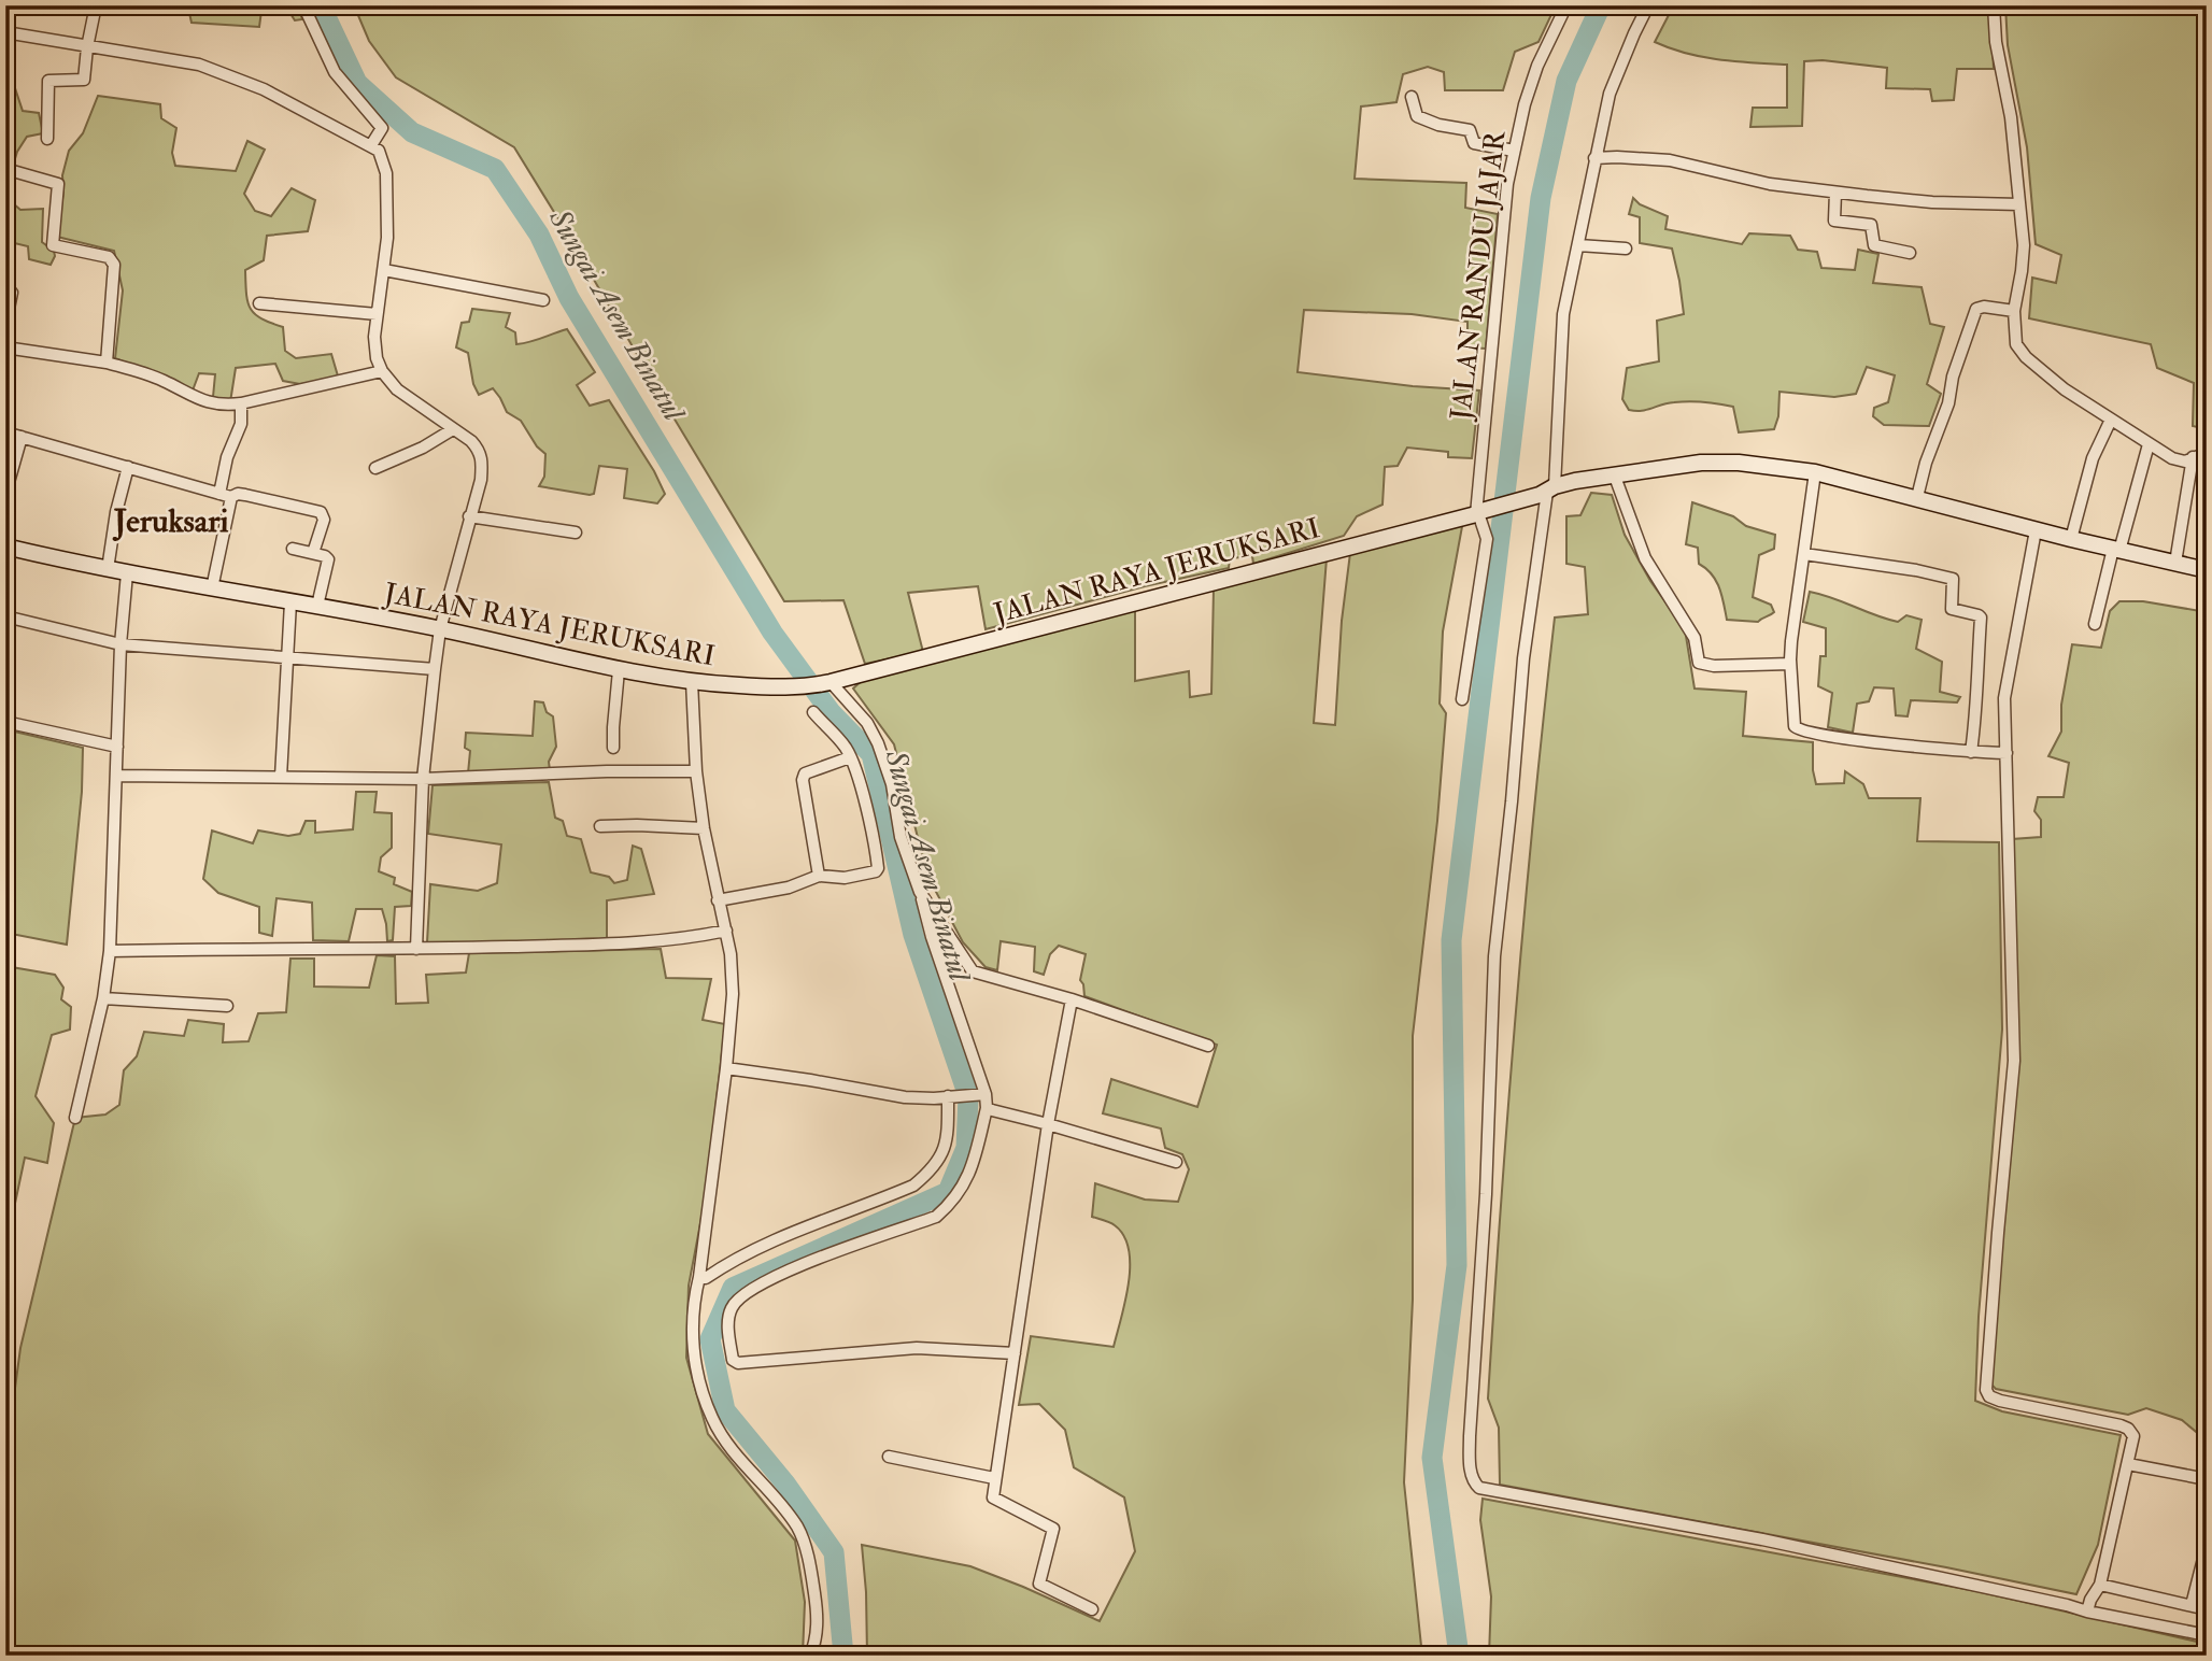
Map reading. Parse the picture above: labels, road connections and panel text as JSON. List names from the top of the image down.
{
  "streets": {
    "street": ["JALAN RANDU JAJAR", "JALAN RAYA JERUKSARI"]
  },
  "crossings": [
    ["JALAN RANDU JAJAR", "JALAN RAYA JERUKSARI"]
  ],
  "districts": ["Jeruksari"],
  "water": ["Sungai Asem Binatul"]
}
